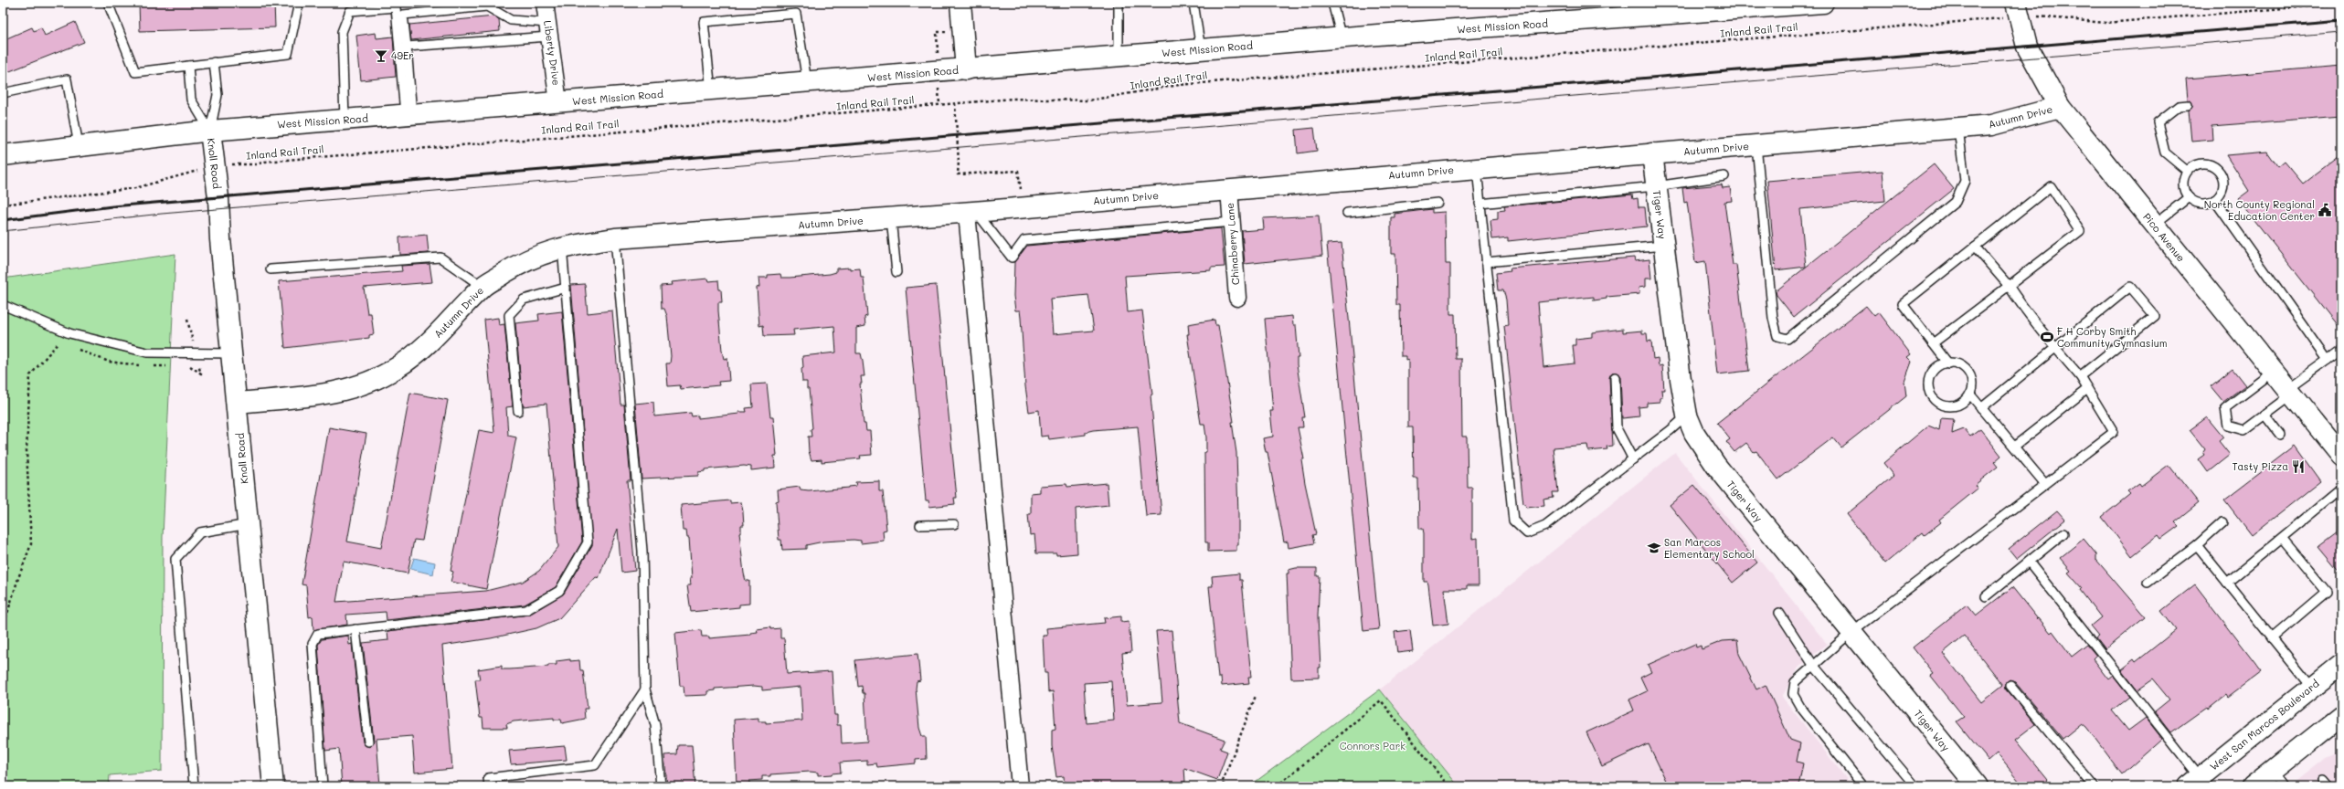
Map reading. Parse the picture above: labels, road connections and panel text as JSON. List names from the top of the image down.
{
  "streets": {
    "street": [
      "West Mission Road",
      "Liberty Drive",
      "Autumn Drive",
      "Knoll Road",
      "Tiger Way",
      "Pico Avenue",
      "Chinaberry Lane",
      "West San Marcos Boulevard"
    ],
    "path": ["Inland Rail Trail"]
  },
  "crossings": [
    ["West Mission Road", "Liberty Drive"],
    ["West Mission Road", "Knoll Road"],
    ["Inland Rail Trail", "Knoll Road"],
    ["Inland Rail Trail", "Pico Avenue"],
    ["Autumn Drive", "Knoll Road"],
    ["Autumn Drive", "Tiger Way"],
    ["Autumn Drive", "Pico Avenue"],
    ["Autumn Drive", "Chinaberry Lane"]
  ],
  "parks": ["Connors Park"],
  "places": {
    "bar": ["49Er"],
    "public building": ["North County Regional Education Center"],
    "sports": ["F H Corby Smith Community Gymnasium"],
    "restaurant": ["Tasty Pizza"],
    "school or university": ["San Marcos Elementary School"]
  }
}
